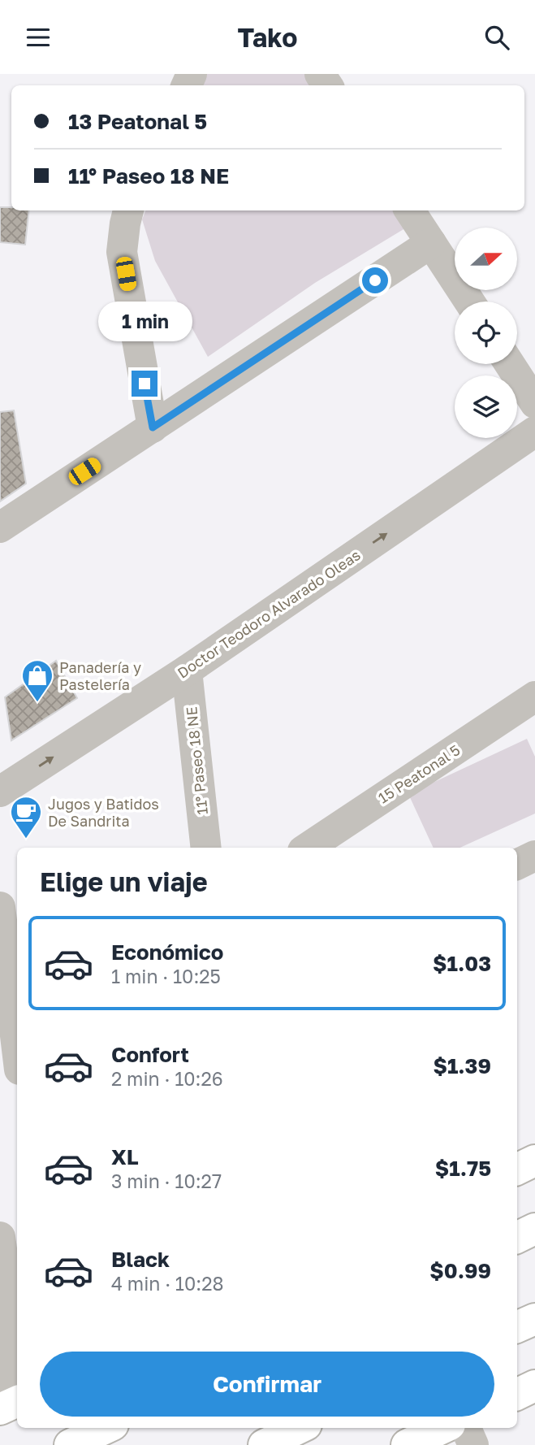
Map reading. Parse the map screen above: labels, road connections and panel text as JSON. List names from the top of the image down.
{
  "streets": {
    "street": ["Doctor Teodoro Alvarado Oleas", "11° Paseo 18 NE", "15 Peatonal 5"]
  },
  "crossings": [
    ["Doctor Teodoro Alvarado Oleas", "11° Paseo 18 NE"]
  ],
  "places": {
    "shop": ["Panadería y Pastelería"],
    "cafe": ["Jugos y Batidos De Sandrita"]
  },
  "north": "right",
  "page": {
    "header": "Tako",
    "banner": ["13 Peatonal 5", "11° Paseo 18 NE"],
    "bubble": "1 min",
    "heading": "Elige un viaje",
    "list": [
      {
        "name": "Económico",
        "note": "1 min · 10:25",
        "value": "$1.03"
      },
      {
        "name": "Confort",
        "note": "2 min · 10:26",
        "value": "$1.39"
      },
      {
        "name": "XL",
        "note": "3 min · 10:27",
        "value": "$1.75"
      },
      {
        "name": "Black",
        "note": "4 min · 10:28",
        "value": "$0.99"
      }
    ],
    "buttons": "Confirmar"
  }
}
